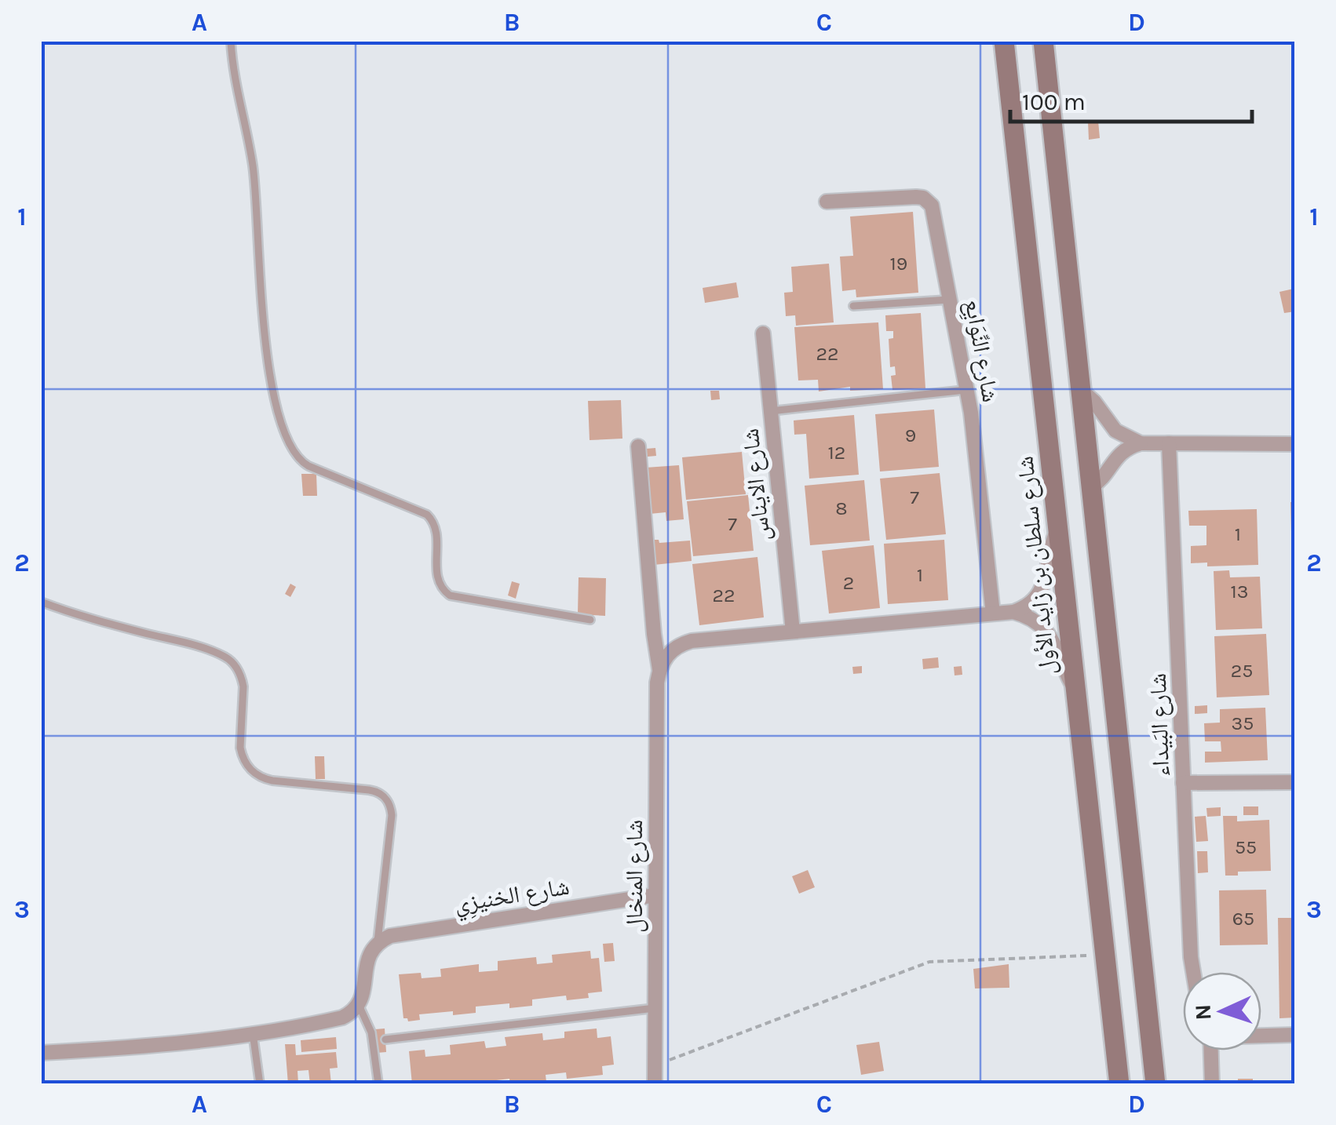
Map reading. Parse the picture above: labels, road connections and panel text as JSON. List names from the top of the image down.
{
  "streets": {
    "main road": ["شارع سلطان بن زايد الأول"],
    "street": [
      "شارع النِّوَايِع",
      "شارع الايناس",
      "شارع البَيداء",
      "شارع المنخال",
      "شارع الخنيزِي"
    ]
  },
  "crossings": [
    ["شارع المنخال", "شارع الخنيزِي"]
  ],
  "house_numbers": [
    "19",
    "22",
    "9",
    "12",
    "7",
    "8",
    "7",
    "1",
    "1",
    "2",
    "13",
    "22",
    "25",
    "35",
    "55",
    "65"
  ],
  "scale_bar": "100 m",
  "north": "left",
  "grid": {
    "columns": [
      "A",
      "B",
      "C",
      "D"
    ],
    "rows": ["1", "2", "3"]
  }
}
